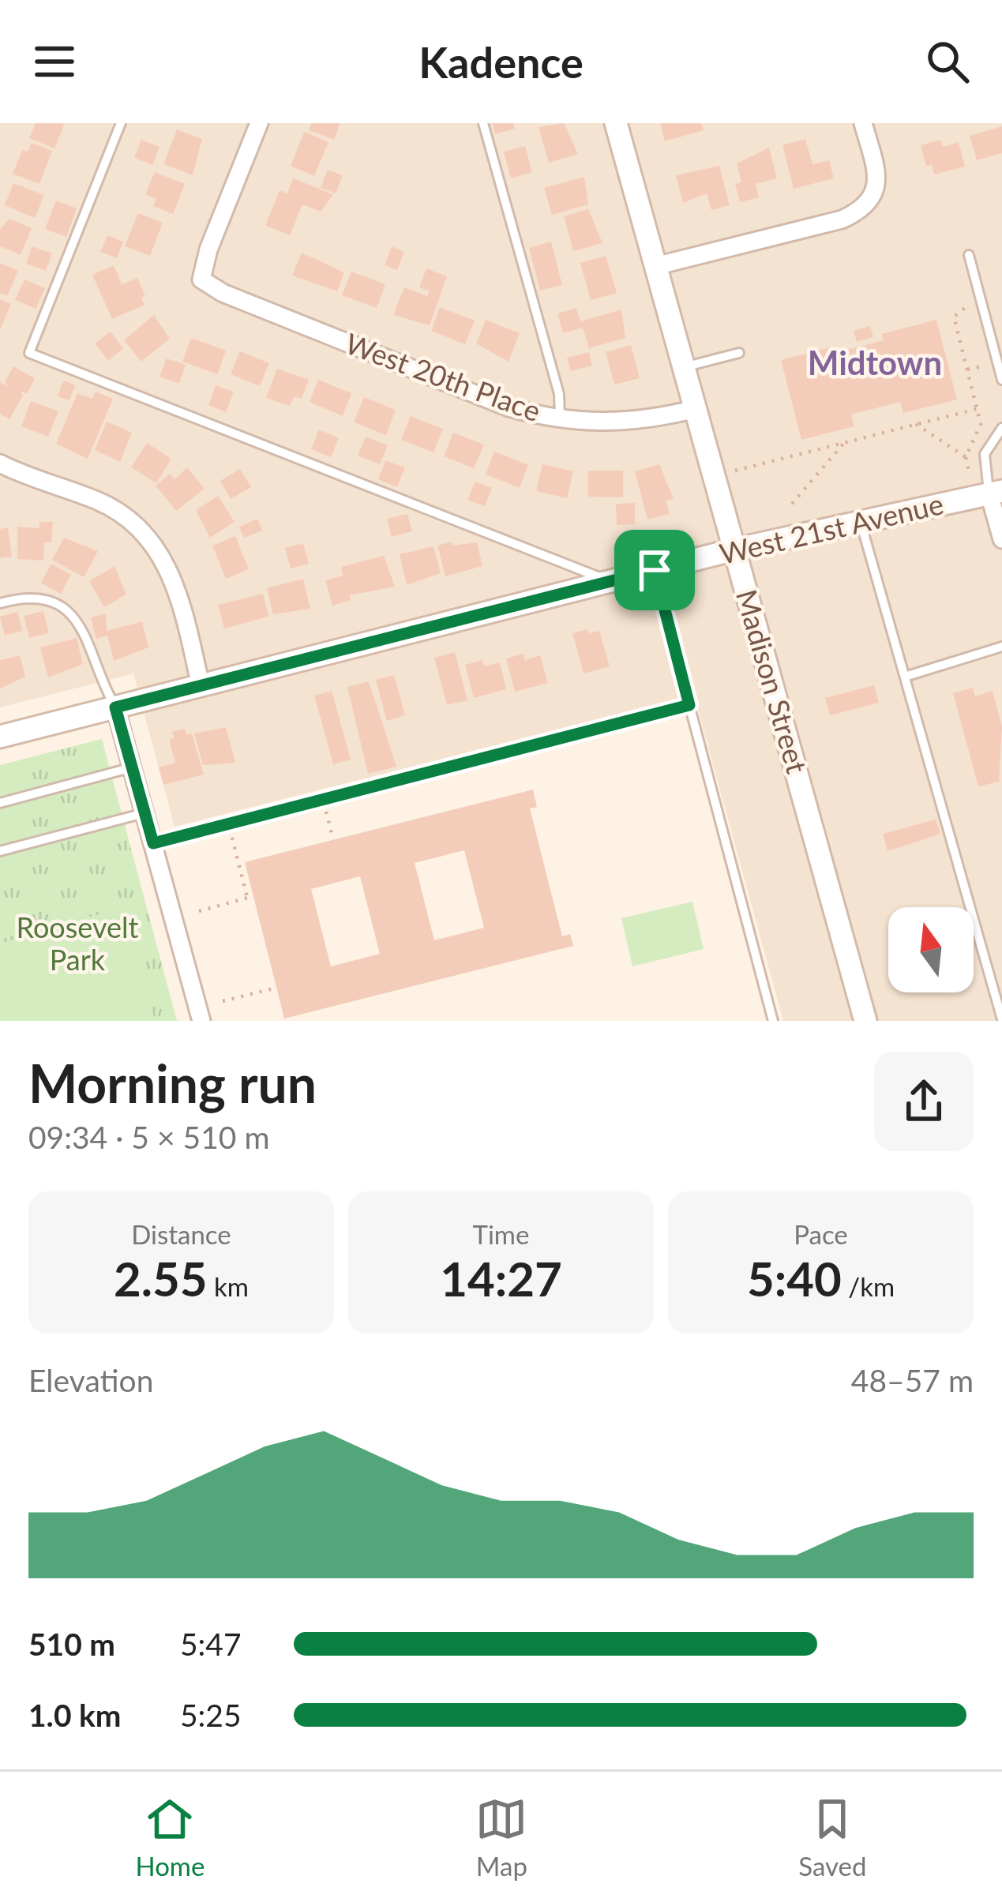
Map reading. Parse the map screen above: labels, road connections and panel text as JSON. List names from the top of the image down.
{
  "streets": {
    "street": ["West 20th Place", "West 21st Avenue", "Madison Street"]
  },
  "crossings": [
    ["West 20th Place", "Madison Street"],
    ["West 21st Avenue", "Madison Street"]
  ],
  "districts": ["Midtown"],
  "parks": ["Roosevelt Park"],
  "north": "top",
  "page": {
    "header": "Kadence",
    "heading": ["Morning run", "09:34 · 5 × 510 m"],
    "stats": [
      ["Distance", "2.55 km"],
      ["Time", "14:27"],
      ["Pace", "5:40 /km"]
    ],
    "chart": ["Elevation", "48–57 m"],
    "list": [
      {
        "name": "510 m",
        "note": "5:47"
      },
      {
        "name": "1.0 km",
        "note": "5:25"
      }
    ],
    "tabs": ["Home", "Map", "Saved"]
  }
}
